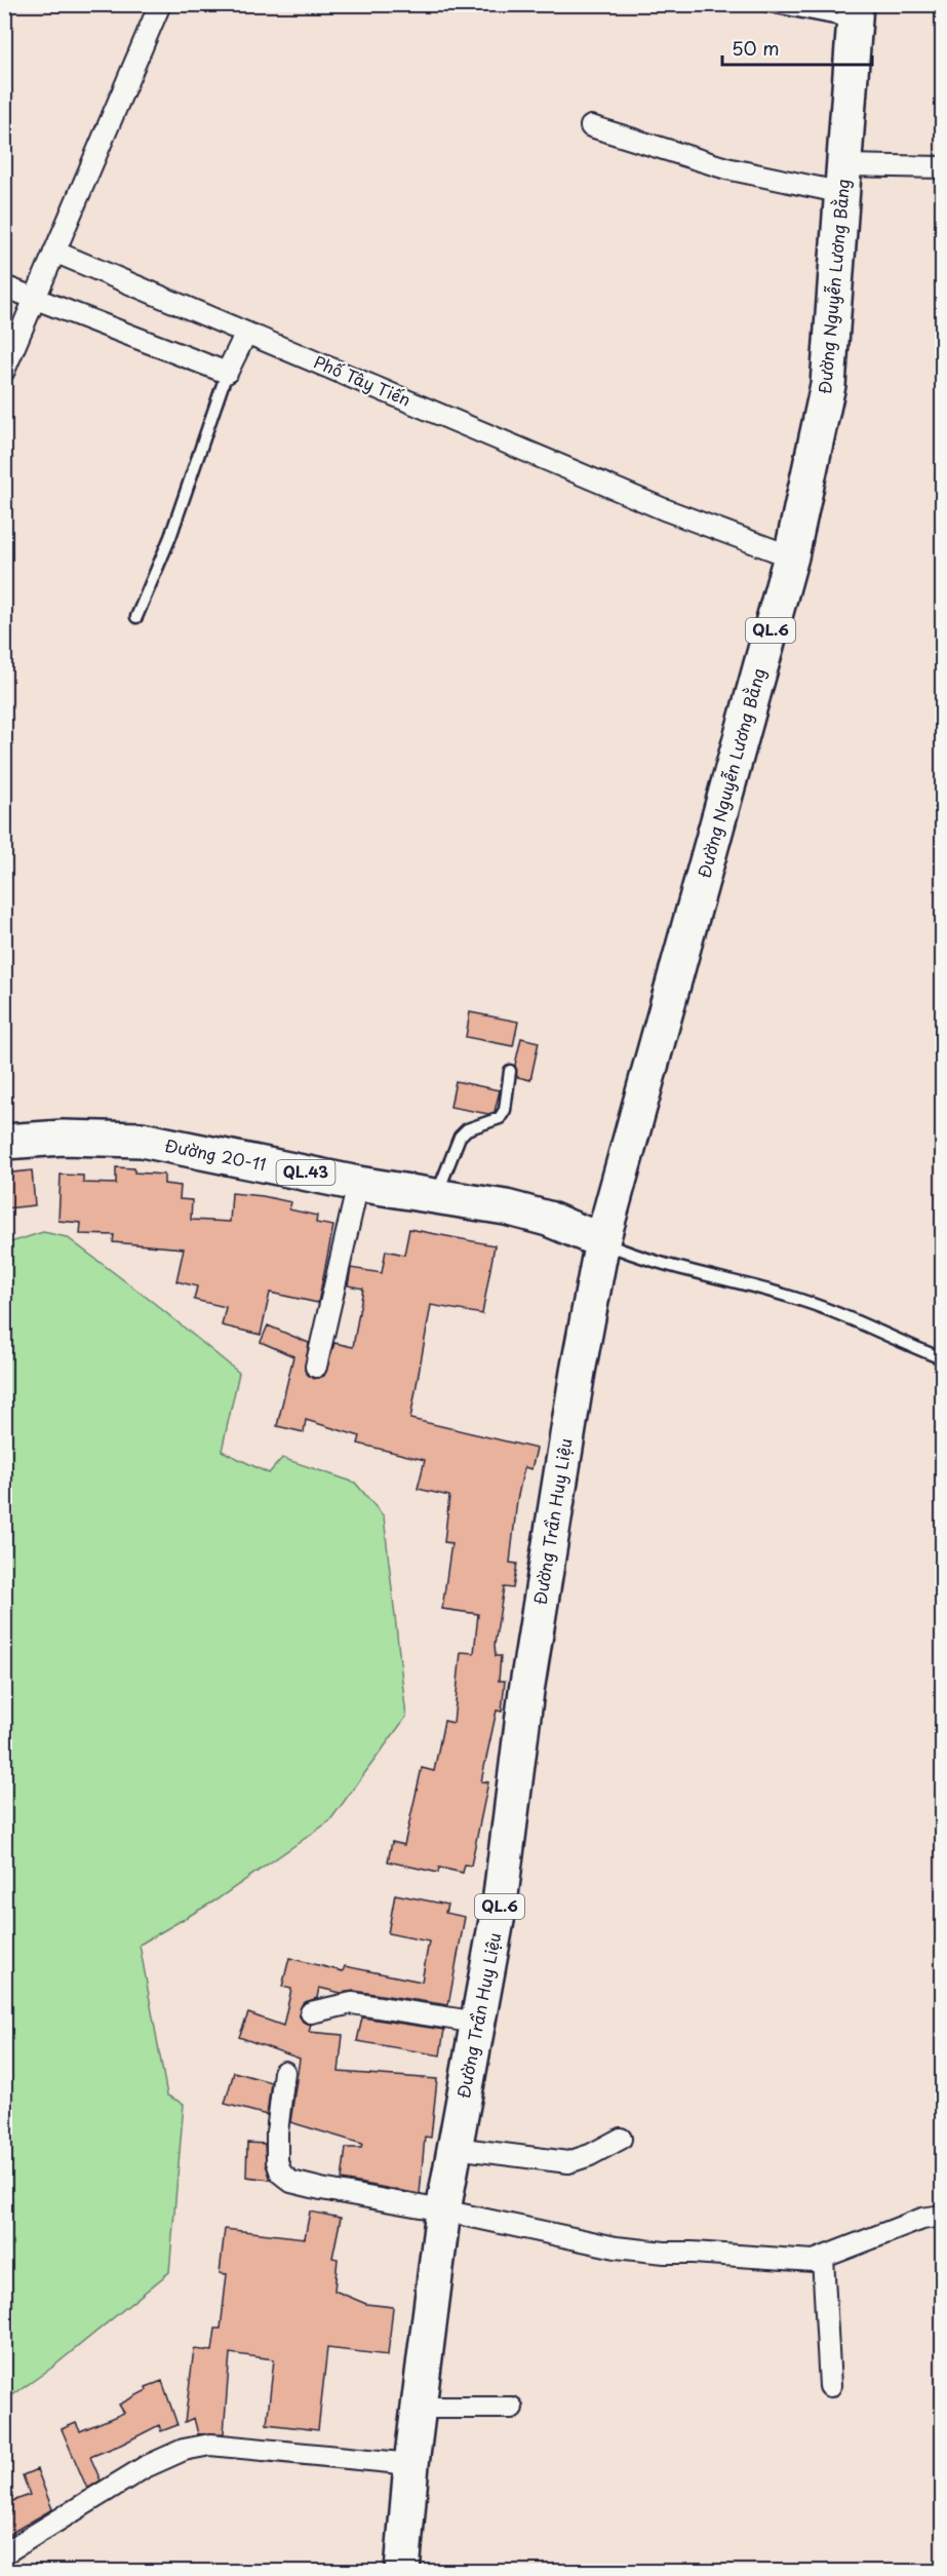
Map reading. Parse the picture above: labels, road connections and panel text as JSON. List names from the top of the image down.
{
  "streets": {
    "highway": [
      "Đường Nguyễn Lương Bằng",
      "QL.6",
      "Đường 20-11",
      "QL.43",
      "Đường Trần Huy Liệu"
    ],
    "street": ["Phố Tây Tiến"]
  },
  "crossings": [
    ["Đường Nguyễn Lương Bằng", "Phố Tây Tiến"],
    ["Đường Nguyễn Lương Bằng", "Đường 20-11"],
    ["Đường Nguyễn Lương Bằng", "Đường Trần Huy Liệu"],
    ["Đường 20-11", "Đường Trần Huy Liệu"]
  ],
  "scale_bar": "50 m"
}
